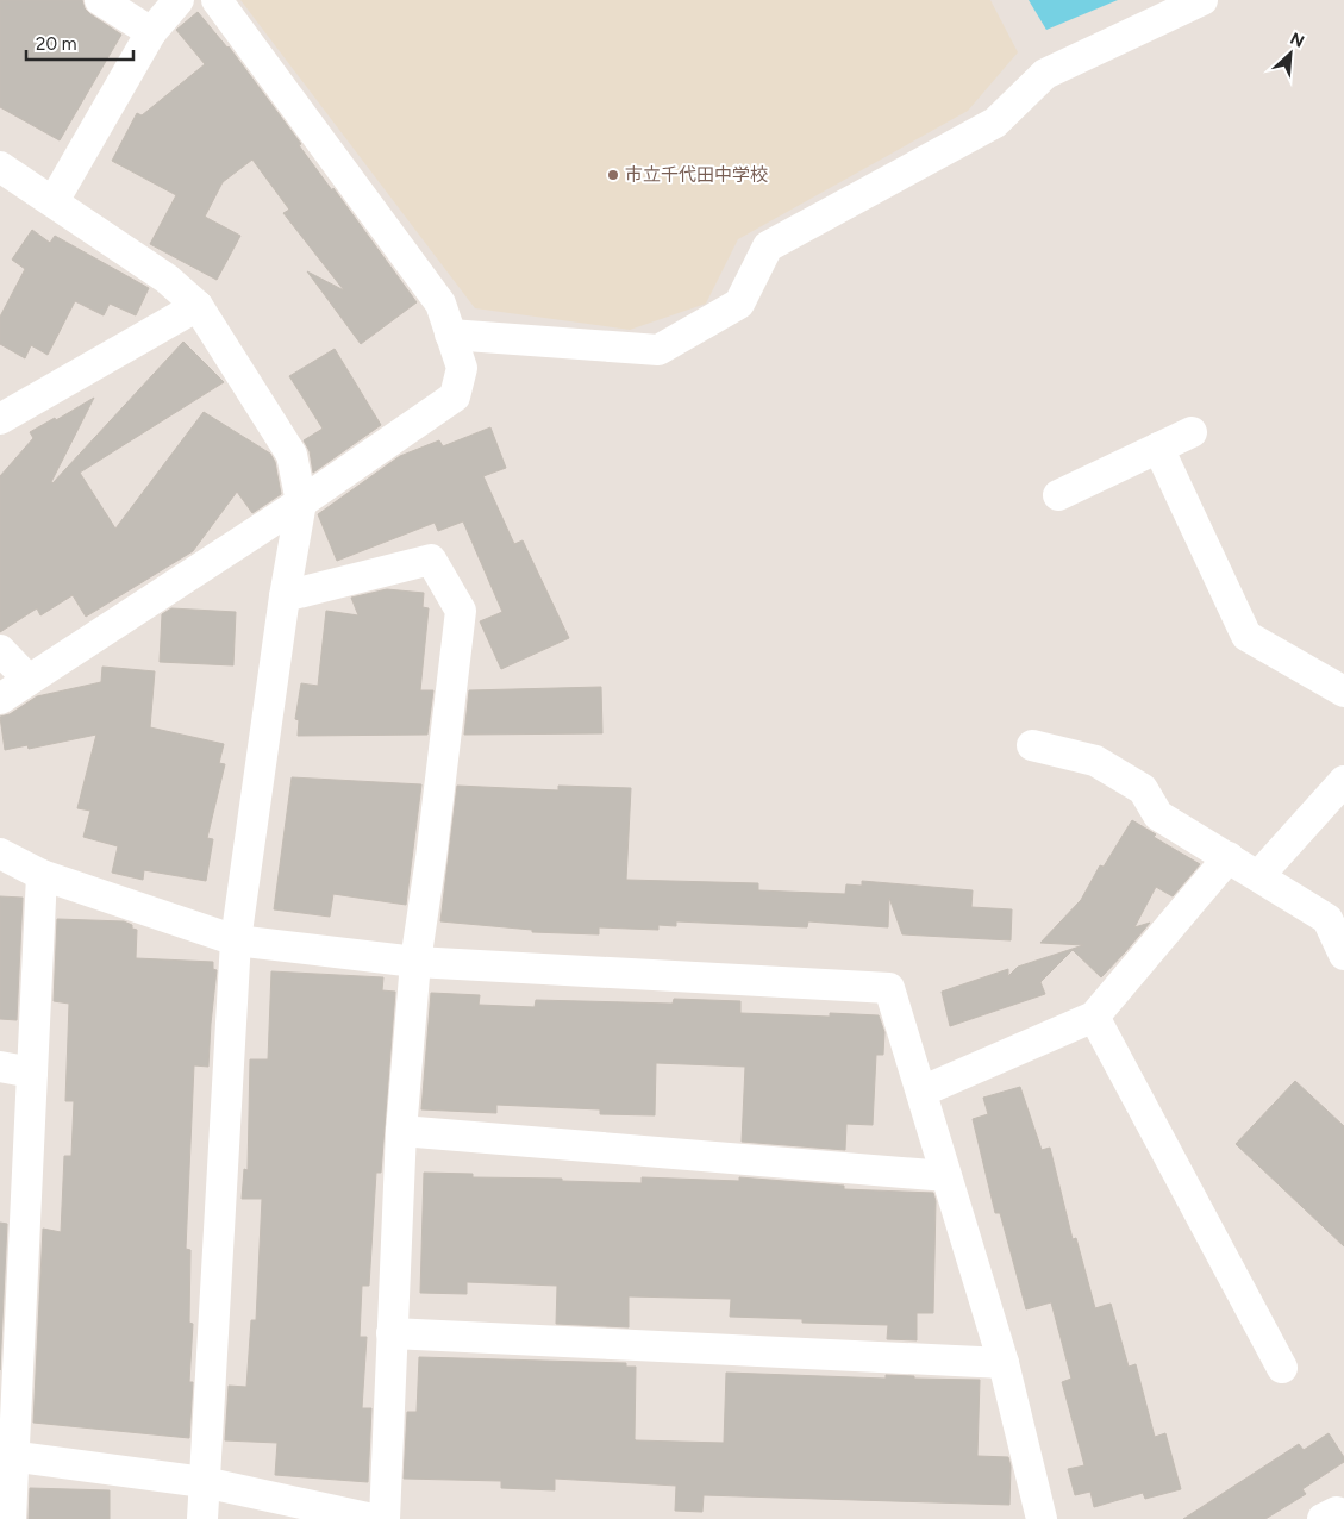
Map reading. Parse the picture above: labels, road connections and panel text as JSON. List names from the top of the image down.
{
  "places": ["市立千代田中学校"],
  "scale_bar": "20 m",
  "north": "top right"
}
